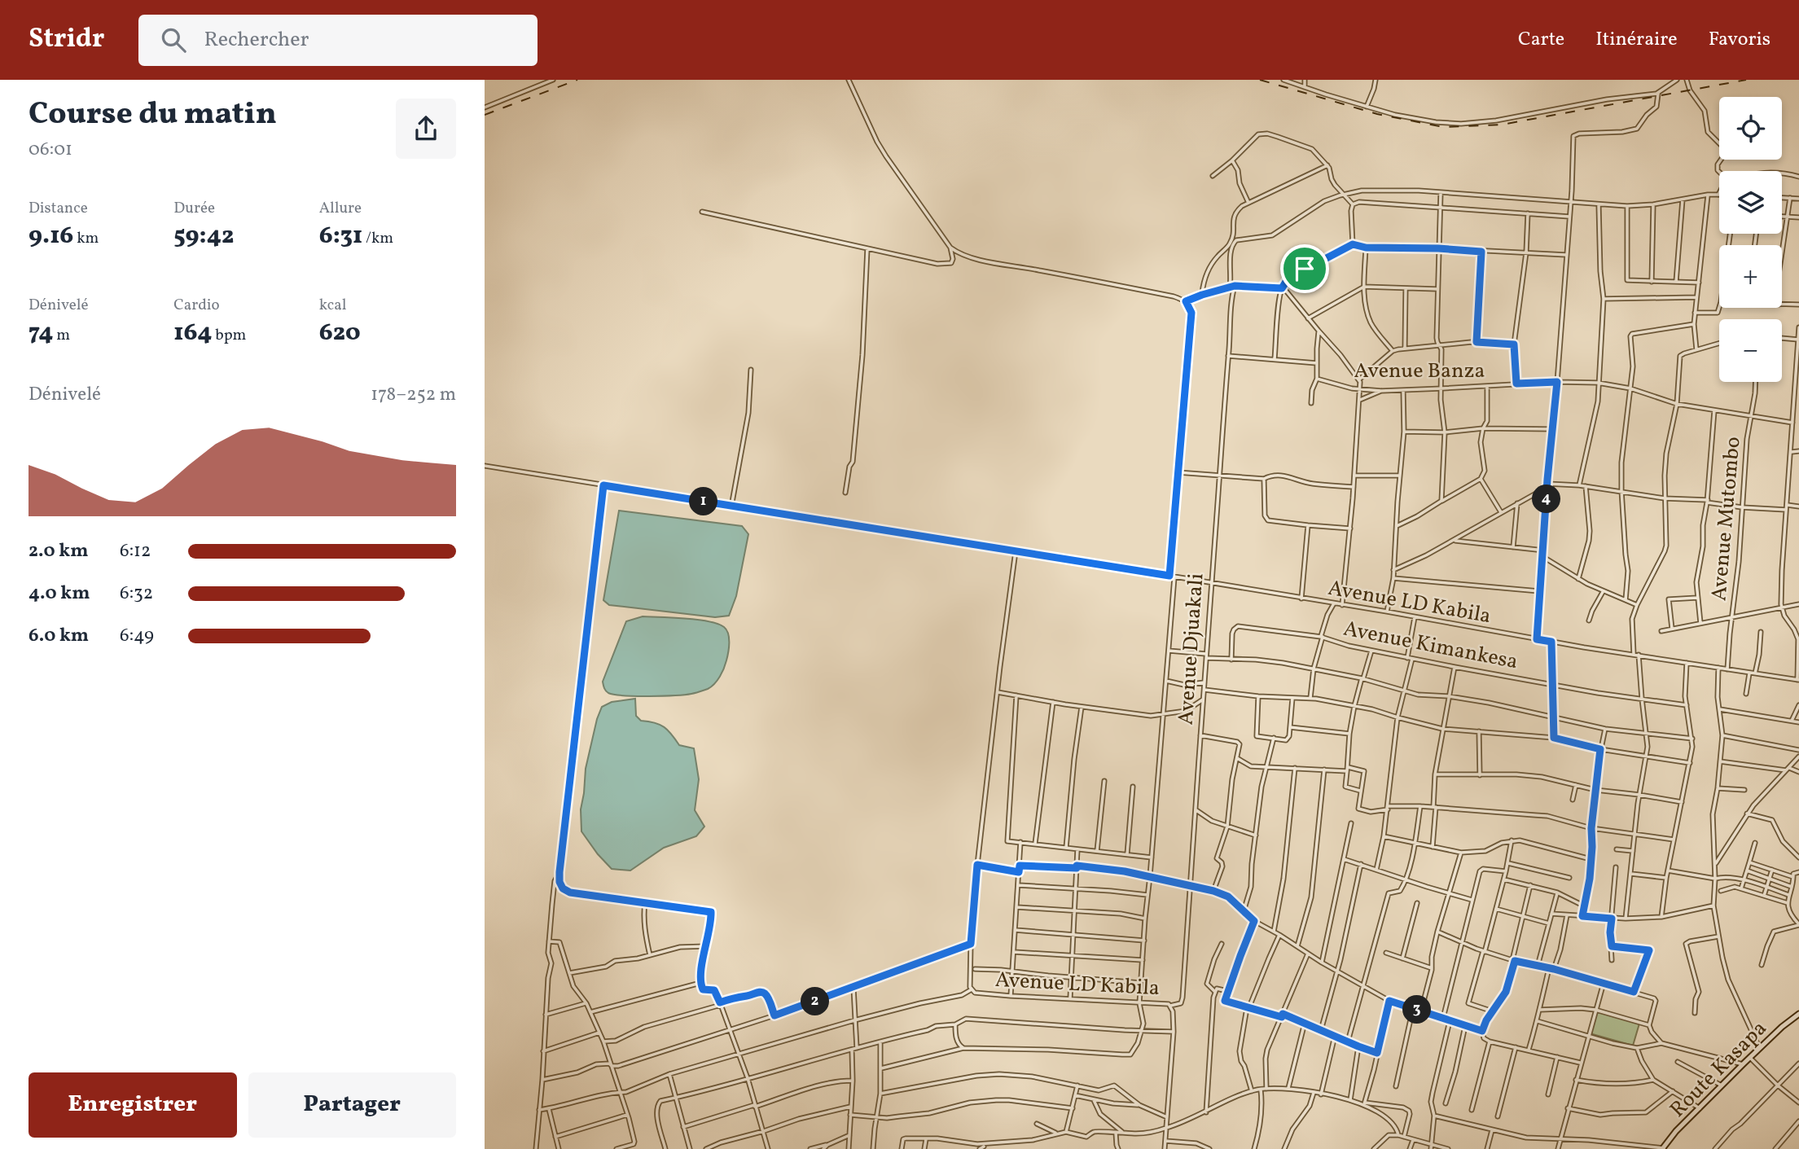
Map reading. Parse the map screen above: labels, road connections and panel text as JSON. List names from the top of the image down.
{
  "streets": {
    "main road": ["Route Kasapa"],
    "street": [
      "Avenue Banza",
      "Avenue Mutombo",
      "Avenue LD Kabila",
      "Avenue Kimankesa",
      "Avenue Djuakali"
    ]
  },
  "crossings": [
    ["Avenue Banza", "Avenue Mutombo"],
    ["Avenue Mutombo", "Avenue LD Kabila"],
    ["Avenue LD Kabila", "Avenue Djuakali"]
  ],
  "page": {
    "header": "Stridr",
    "search": "Rechercher",
    "nav": ["Carte", "Itinéraire", "Favoris"],
    "heading": ["Course du matin", "06:01"],
    "map_buttons": ["+", "−"],
    "stats": [
      ["Distance", "9.16 km"],
      ["Durée", "59:42"],
      ["Allure", "6:31 /km"],
      ["Dénivelé", "74 m"],
      ["Cardio", "164 bpm"],
      ["kcal", "620"]
    ],
    "chart": ["Dénivelé", "178–252 m"],
    "pins": [
      "4",
      "1",
      "2",
      "3"
    ],
    "list": [
      {
        "name": "2.0 km",
        "note": "6:12"
      },
      {
        "name": "4.0 km",
        "note": "6:32"
      },
      {
        "name": "6.0 km",
        "note": "6:49"
      }
    ],
    "buttons": ["Enregistrer", "Partager"]
  }
}
